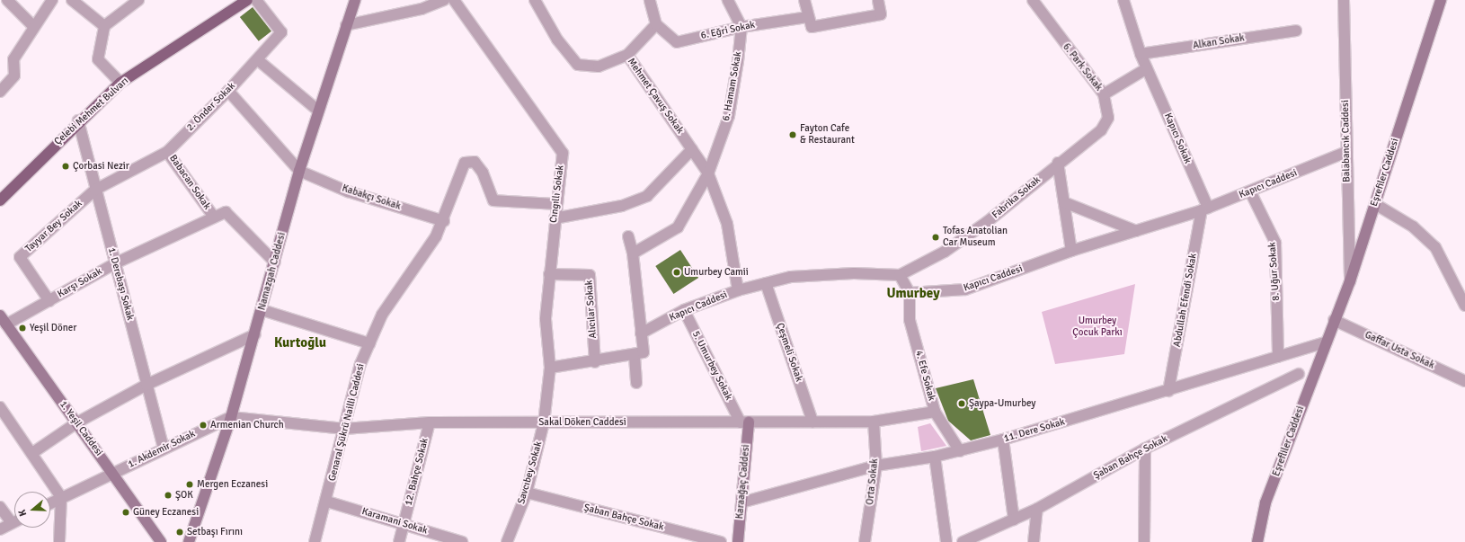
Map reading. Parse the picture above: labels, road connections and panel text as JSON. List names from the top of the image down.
{
  "streets": {
    "main road": [
      "Çelebi Mehmet Bulvarı",
      "Eşrefiler Caddesi",
      "Namazgah Caddesi",
      "1. Yeşil Caddesi",
      "Eşrefliler Caddesi",
      "Karaağaç Caddesi"
    ],
    "street": [
      "6. Eğri Sokak",
      "Alkan Sokak",
      "6. Park Sokak",
      "6. Hamam Sokak",
      "Mehmet Çavuş Sokak",
      "2. Önder Sokak",
      "Kapıcı Sokak",
      "Balabancık Caddesi",
      "Babacan Sokak",
      "Kapıcı Caddesi",
      "Cıngıllı Sokak",
      "Kabakçı Sokak",
      "Fabrika Sokak",
      "Tayyar Bey Sokak",
      "8. Uğur Sokak",
      "Karşı Sokak",
      "1. Derebaşı Sokak",
      "Abdullah Efendi Sokak",
      "Alıcılar Sokak",
      "Gaffar Usta Sokak",
      "Çeşmeli Sokak",
      "5. Umurbey Sokak",
      "4. Efe Sokak",
      "Genaral Şükrü Nailli Caddesi",
      "Sakal Döken Caddesi",
      "11. Dere Sokak",
      "1. Akdemir Sokak",
      "Şaban Bahçe Sokak",
      "12. Bahçe Sokak",
      "Savcıbey Sokak",
      "Orta Sokak",
      "Karamani Sokak"
    ]
  },
  "crossings": [
    ["6. Eğri Sokak", "6. Hamam Sokak"],
    ["Alkan Sokak", "Kapıcı Sokak"],
    ["6. Park Sokak", "Fabrika Sokak"],
    ["6. Hamam Sokak", "Mehmet Çavuş Sokak"],
    ["Mehmet Çavuş Sokak", "Kapıcı Caddesi"],
    ["2. Önder Sokak", "Babacan Sokak"],
    ["2. Önder Sokak", "Tayyar Bey Sokak"],
    ["2. Önder Sokak", "1. Derebaşı Sokak"],
    ["Çelebi Mehmet Bulvarı", "1. Derebaşı Sokak"],
    ["Kapıcı Sokak", "Kapıcı Caddesi"],
    ["Kapıcı Sokak", "Abdullah Efendi Sokak"],
    ["Balabancık Caddesi", "Eşrefiler Caddesi"],
    ["Balabancık Caddesi", "Kapıcı Caddesi"],
    ["Eşrefiler Caddesi", "Gaffar Usta Sokak"],
    ["Eşrefiler Caddesi", "11. Dere Sokak"],
    ["Eşrefiler Caddesi", "Eşrefliler Caddesi"],
    ["Babacan Sokak", "Namazgah Caddesi"],
    ["Babacan Sokak", "Karşı Sokak"],
    ["Kapıcı Caddesi", "Fabrika Sokak"],
    ["Kapıcı Caddesi", "8. Uğur Sokak"],
    ["Kapıcı Caddesi", "Abdullah Efendi Sokak"],
    ["Kapıcı Caddesi", "Çeşmeli Sokak"],
    ["Kapıcı Caddesi", "5. Umurbey Sokak"],
    ["Kapıcı Caddesi", "4. Efe Sokak"],
    ["Cıngıllı Sokak", "Alıcılar Sokak"],
    ["Cıngıllı Sokak", "Genaral Şükrü Nailli Caddesi"],
    ["Cıngıllı Sokak", "Sakal Döken Caddesi"],
    ["Cıngıllı Sokak", "Savcıbey Sokak"],
    ["Kabakçı Sokak", "Namazgah Caddesi"],
    ["Kabakçı Sokak", "Genaral Şükrü Nailli Caddesi"],
    ["Tayyar Bey Sokak", "Karşı Sokak"],
    ["Tayyar Bey Sokak", "1. Derebaşı Sokak"],
    ["Namazgah Caddesi", "Sakal Döken Caddesi"],
    ["Namazgah Caddesi", "1. Akdemir Sokak"],
    ["8. Uğur Sokak", "11. Dere Sokak"],
    ["Karşı Sokak", "1. Derebaşı Sokak"],
    ["Karşı Sokak", "1. Yeşil Caddesi"],
    ["1. Derebaşı Sokak", "1. Akdemir Sokak"],
    ["Abdullah Efendi Sokak", "11. Dere Sokak"],
    ["Çeşmeli Sokak", "Sakal Döken Caddesi"],
    ["5. Umurbey Sokak", "Sakal Döken Caddesi"],
    ["5. Umurbey Sokak", "Karaağaç Caddesi"],
    ["4. Efe Sokak", "Sakal Döken Caddesi"],
    ["4. Efe Sokak", "11. Dere Sokak"],
    ["Genaral Şükrü Nailli Caddesi", "Sakal Döken Caddesi"],
    ["Genaral Şükrü Nailli Caddesi", "Karamani Sokak"],
    ["Sakal Döken Caddesi", "1. Akdemir Sokak"],
    ["Sakal Döken Caddesi", "12. Bahçe Sokak"],
    ["Sakal Döken Caddesi", "Savcıbey Sokak"],
    ["Sakal Döken Caddesi", "Karaağaç Caddesi"],
    ["Sakal Döken Caddesi", "Orta Sokak"],
    ["1. Yeşil Caddesi", "1. Akdemir Sokak"],
    ["11. Dere Sokak", "Eşrefliler Caddesi"],
    ["11. Dere Sokak", "Karaağaç Caddesi"],
    ["11. Dere Sokak", "Orta Sokak"],
    ["Şaban Bahçe Sokak", "Savcıbey Sokak"],
    ["12. Bahçe Sokak", "Karamani Sokak"]
  ],
  "districts": ["Umurbey", "Kurtoğlu"],
  "parks": ["Umurbey Çocuk Parkı"],
  "places": [
    "Fayton Cafe & Restaurant",
    "Çorbasi Nezir",
    "Tofas Anatolian Car Museum",
    "Umurbey Camii",
    "Yeşil Döner",
    "Şaypa-Umurbey",
    "Armenian Church",
    "Mergen Eczanesi",
    "ŞOK",
    "Güney Eczanesi",
    "Setbaşı Fırını"
  ],
  "north": "left"
}
